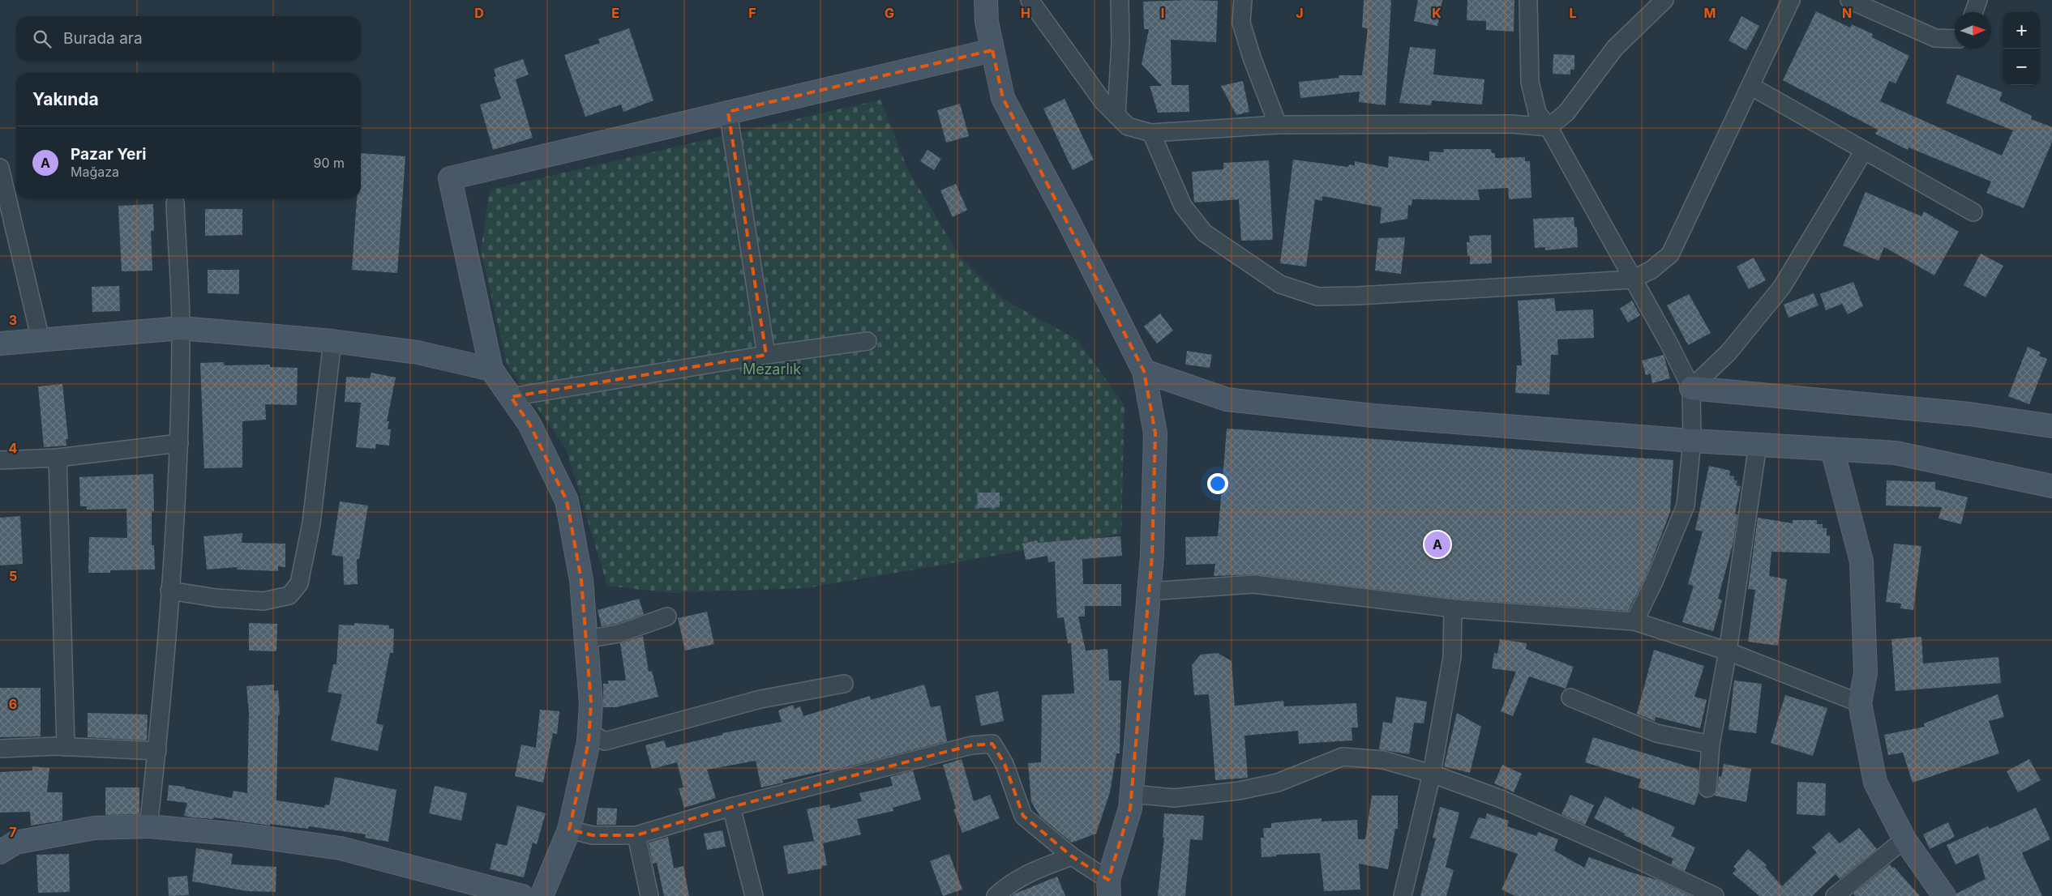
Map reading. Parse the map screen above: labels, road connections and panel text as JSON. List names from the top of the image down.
{
  "parks": ["Mezarlık"],
  "north": "right",
  "page": {
    "map_buttons": ["+", "−"],
    "search": "Burada ara",
    "heading": "Yakında",
    "list": [
      {
        "mark": "A",
        "name": "Pazar Yeri",
        "note": "Mağaza",
        "value": "90 m"
      }
    ],
    "pins": "A"
  },
  "grid": {
    "columns": [
      "D",
      "E",
      "F",
      "G",
      "H",
      "I",
      "J",
      "K",
      "L",
      "M",
      "N"
    ],
    "rows": [
      "3",
      "4",
      "5",
      "6",
      "7"
    ]
  }
}
